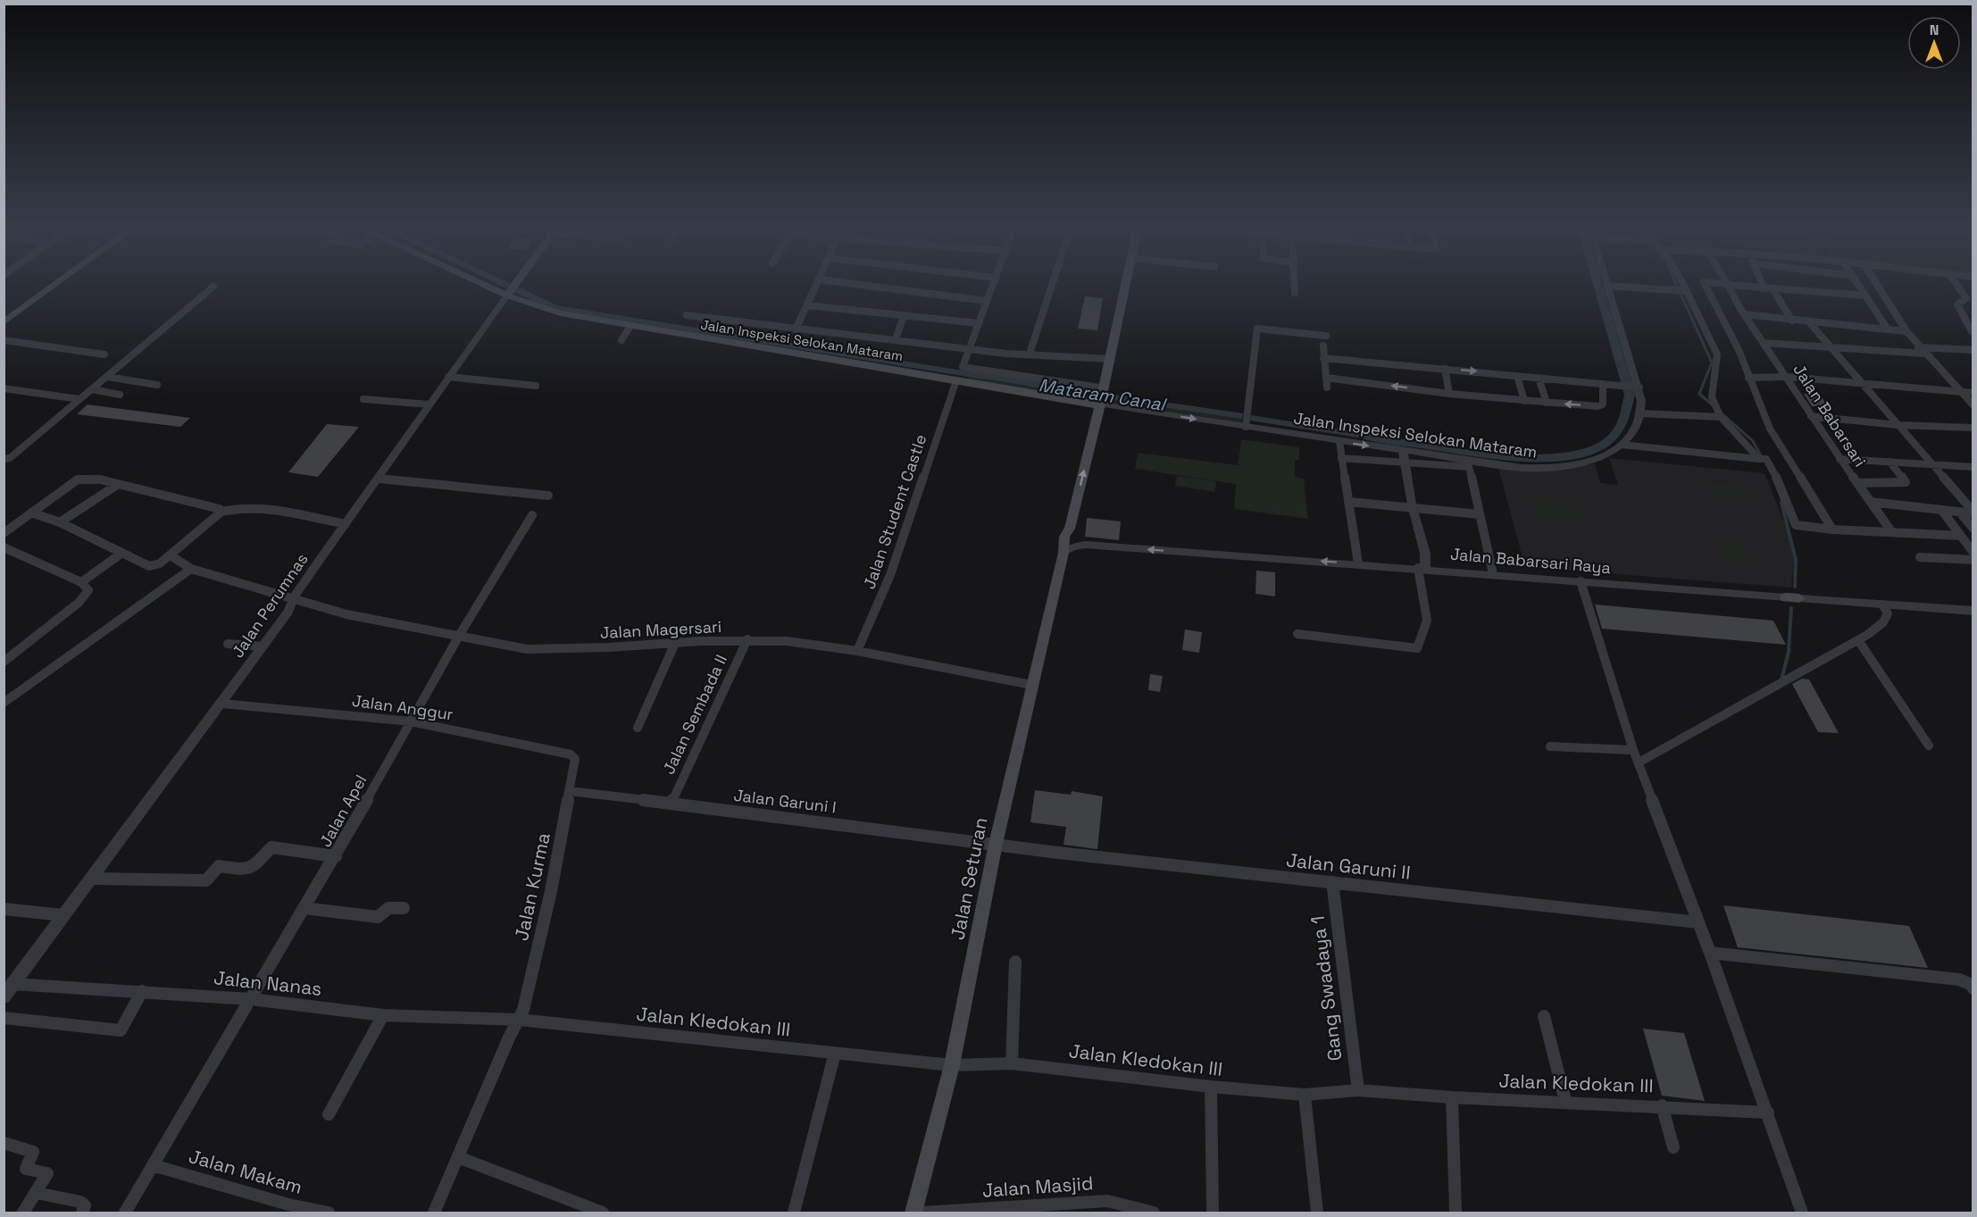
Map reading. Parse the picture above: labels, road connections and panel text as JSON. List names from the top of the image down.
{
  "streets": {
    "main road": [
      "Jalan Inspeksi Selokan Mataram",
      "Jalan Babarsari Raya",
      "Jalan Perumnas",
      "Jalan Seturan"
    ],
    "street": [
      "Jalan Babarsari",
      "Jalan Student Castle",
      "Jalan Magersari",
      "Jalan Anggur",
      "Jalan Sembada II",
      "Jalan Garuni I",
      "Jalan Apel",
      "Jalan Garuni II",
      "Jalan Kurma",
      "Jalan Nanas",
      "Gang Swadaya 1",
      "Jalan Kledokan III",
      "Jalan Makam",
      "Jalan Masjid"
    ]
  },
  "crossings": [
    ["Jalan Inspeksi Selokan Mataram", "Jalan Student Castle"],
    ["Jalan Inspeksi Selokan Mataram", "Jalan Perumnas"],
    ["Jalan Student Castle", "Jalan Magersari"],
    ["Jalan Perumnas", "Jalan Magersari"],
    ["Jalan Perumnas", "Jalan Anggur"],
    ["Jalan Perumnas", "Jalan Nanas"],
    ["Jalan Magersari", "Jalan Sembada II"],
    ["Jalan Magersari", "Jalan Apel"],
    ["Jalan Magersari", "Jalan Seturan"],
    ["Jalan Anggur", "Jalan Apel"],
    ["Jalan Anggur", "Jalan Kurma"],
    ["Jalan Sembada II", "Jalan Garuni I"],
    ["Jalan Garuni I", "Jalan Garuni II"],
    ["Jalan Garuni I", "Jalan Seturan"],
    ["Jalan Garuni I", "Jalan Kurma"],
    ["Jalan Apel", "Jalan Nanas"],
    ["Jalan Apel", "Jalan Makam"],
    ["Jalan Garuni II", "Jalan Seturan"],
    ["Jalan Garuni II", "Gang Swadaya 1"],
    ["Jalan Seturan", "Jalan Kledokan III"],
    ["Jalan Kurma", "Jalan Nanas"],
    ["Jalan Kurma", "Jalan Kledokan III"],
    ["Jalan Nanas", "Jalan Kledokan III"],
    ["Gang Swadaya 1", "Jalan Kledokan III"]
  ],
  "water": ["Mataram Canal"],
  "north": "top"
}
